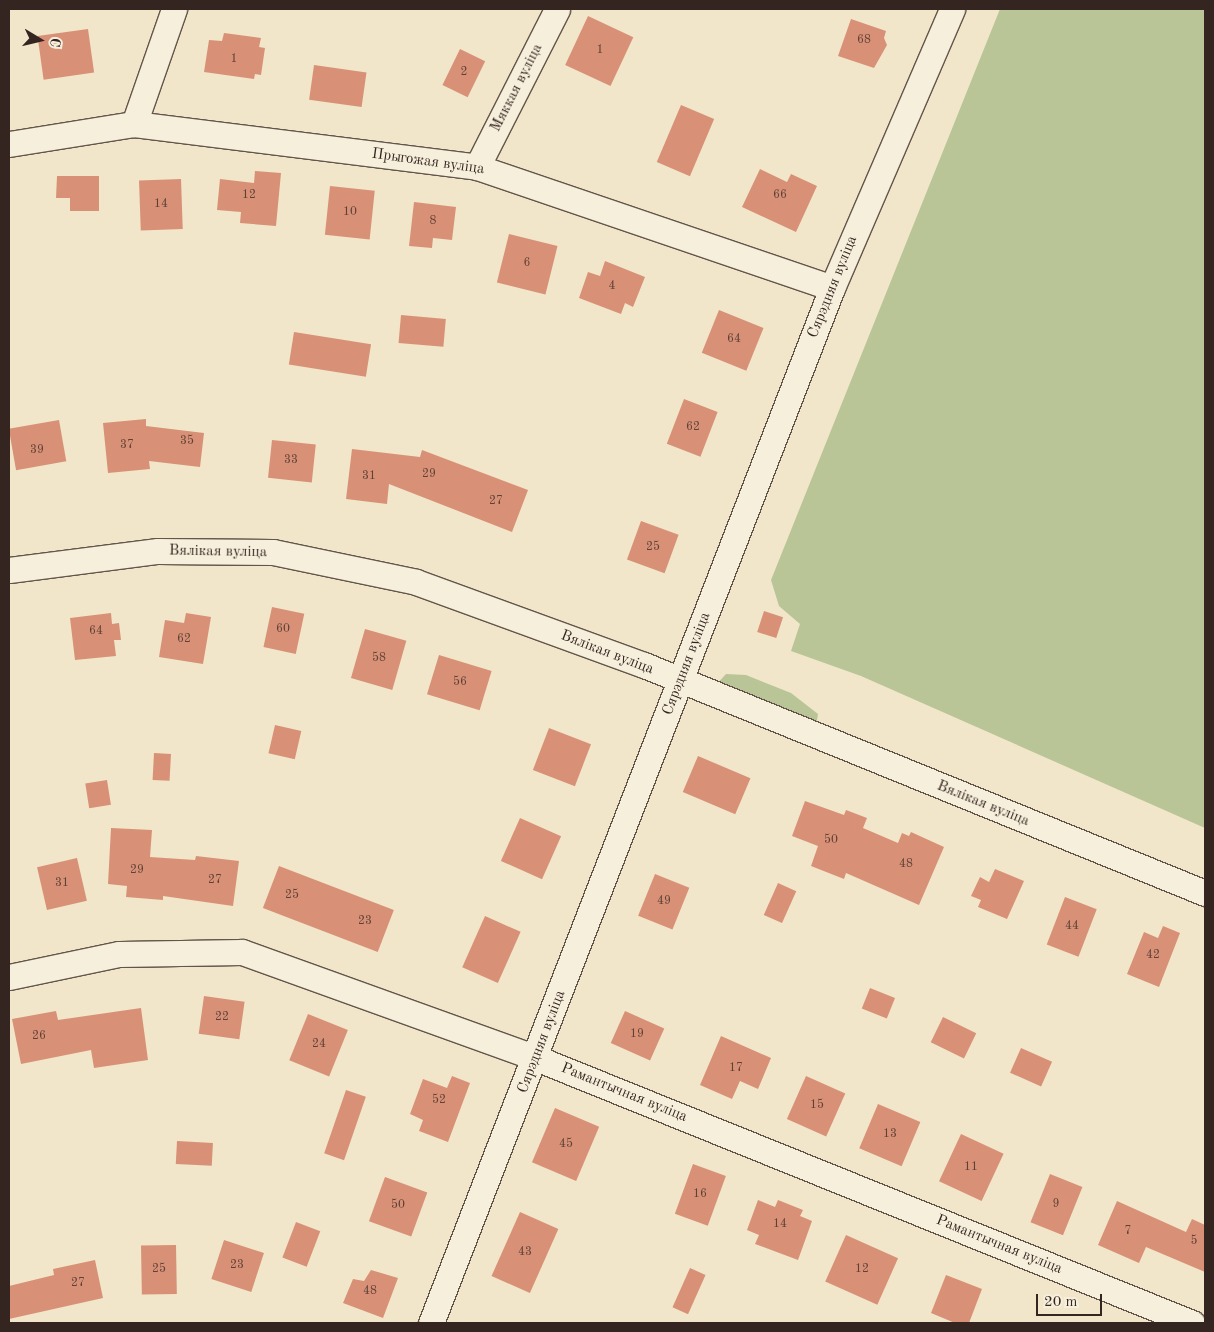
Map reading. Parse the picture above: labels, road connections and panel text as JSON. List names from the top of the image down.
{
  "streets": {
    "street": [
      "Мяккая вуліца",
      "Прыгожая вуліца",
      "Сярэдняя вуліца",
      "Вялікая вуліца",
      "Рамантычная вуліца"
    ]
  },
  "crossings": [
    ["Мяккая вуліца", "Прыгожая вуліца"],
    ["Прыгожая вуліца", "Сярэдняя вуліца"],
    ["Сярэдняя вуліца", "Вялікая вуліца"],
    ["Сярэдняя вуліца", "Рамантычная вуліца"]
  ],
  "house_numbers": [
    "68",
    "1",
    "1",
    "2",
    "12",
    "66",
    "14",
    "10",
    "8",
    "6",
    "4",
    "64",
    "62",
    "35",
    "37",
    "39",
    "33",
    "29",
    "31",
    "27",
    "25",
    "60",
    "64",
    "62",
    "58",
    "56",
    "50",
    "48",
    "29",
    "27",
    "31",
    "25",
    "49",
    "23",
    "44",
    "42",
    "22",
    "19",
    "26",
    "24",
    "17",
    "52",
    "15",
    "13",
    "45",
    "11",
    "16",
    "9",
    "50",
    "14",
    "7",
    "5",
    "43",
    "23",
    "25",
    "12",
    "27",
    "48"
  ],
  "scale_bar": "20 m",
  "north": "right"
}
